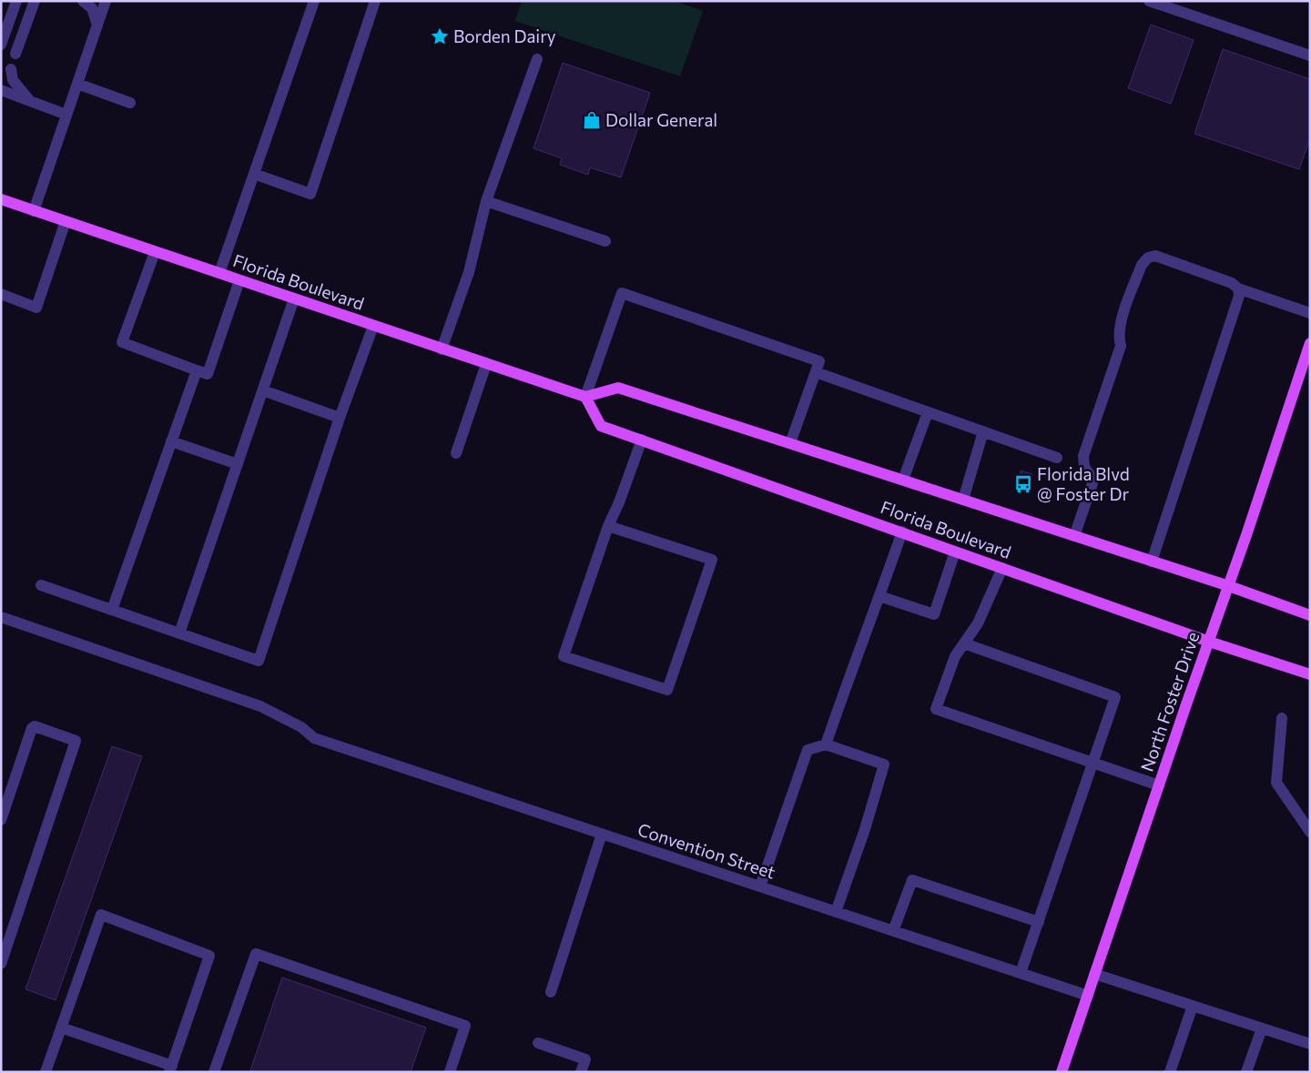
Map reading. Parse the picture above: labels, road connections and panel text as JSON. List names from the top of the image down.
{
  "streets": {
    "main road": ["Florida Boulevard", "North Foster Drive"],
    "street": ["Convention Street"]
  },
  "crossings": [
    ["Florida Boulevard", "North Foster Drive"],
    ["North Foster Drive", "Convention Street"]
  ],
  "places": {
    "place": ["Borden Dairy"],
    "shop": ["Dollar General"],
    "bus stop": ["Florida Blvd @ Foster Dr"]
  }
}
